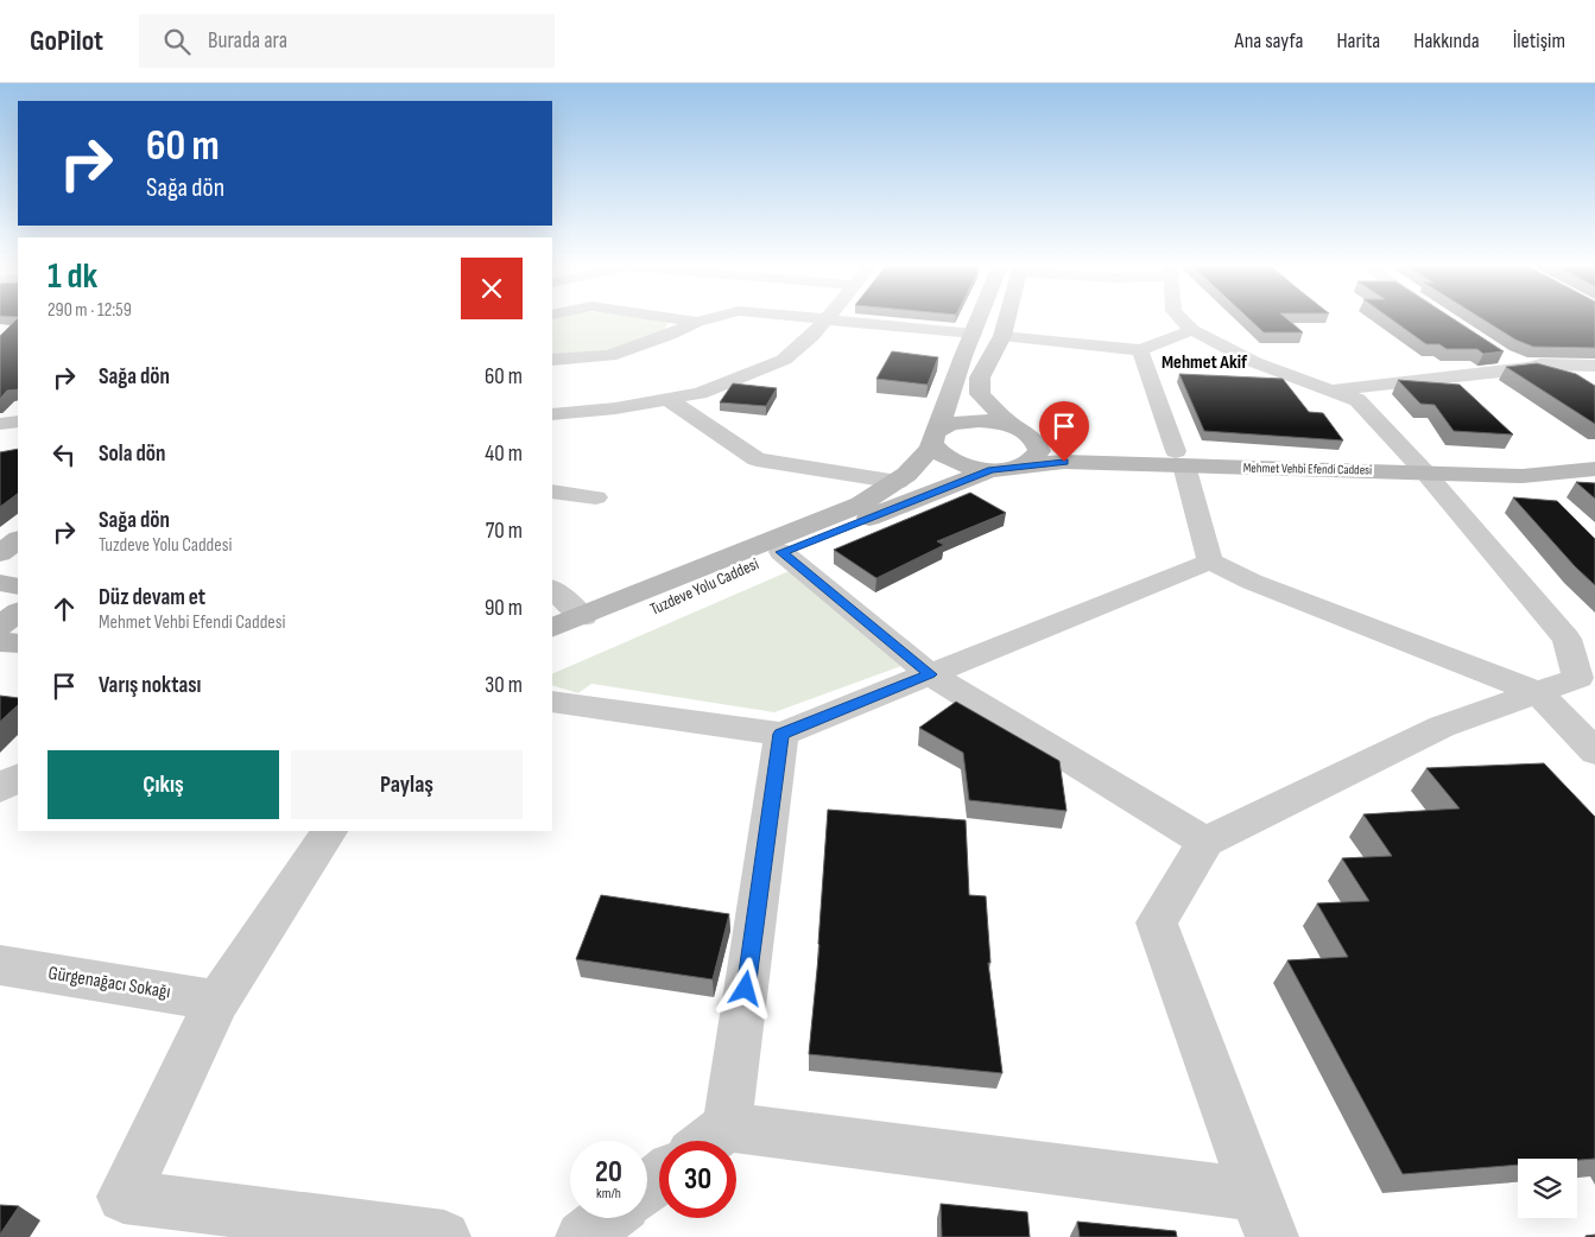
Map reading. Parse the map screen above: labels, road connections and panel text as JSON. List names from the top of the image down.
{
  "streets": {
    "main road": ["Mehmet Vehbi Efendi Caddesi", "Tuzdeve Yolu Caddesi"],
    "street": ["Gürgenağacı Sokağı"]
  },
  "crossings": [
    ["Mehmet Vehbi Efendi Caddesi", "Tuzdeve Yolu Caddesi"]
  ],
  "districts": ["Mehmet Akif"],
  "page": {
    "header": "GoPilot",
    "search": "Burada ara",
    "nav": [
      "Ana sayfa",
      "Harita",
      "Hakkında",
      "İletişim"
    ],
    "turn": ["60 m", "Sağa dön"],
    "heading": ["1 dk", "290 m · 12:59"],
    "list": [
      {
        "name": "Sağa dön",
        "value": "60 m"
      },
      {
        "name": "Sola dön",
        "value": "40 m"
      },
      {
        "name": "Sağa dön",
        "note": "Tuzdeve Yolu Caddesi",
        "value": "70 m"
      },
      {
        "name": "Düz devam et",
        "note": "Mehmet Vehbi Efendi Caddesi",
        "value": "90 m"
      },
      {
        "name": "Varış noktası",
        "value": "30 m"
      }
    ],
    "buttons": ["Çıkış", "Paylaş"],
    "speed": "20 km/h",
    "limit": "30"
  }
}
